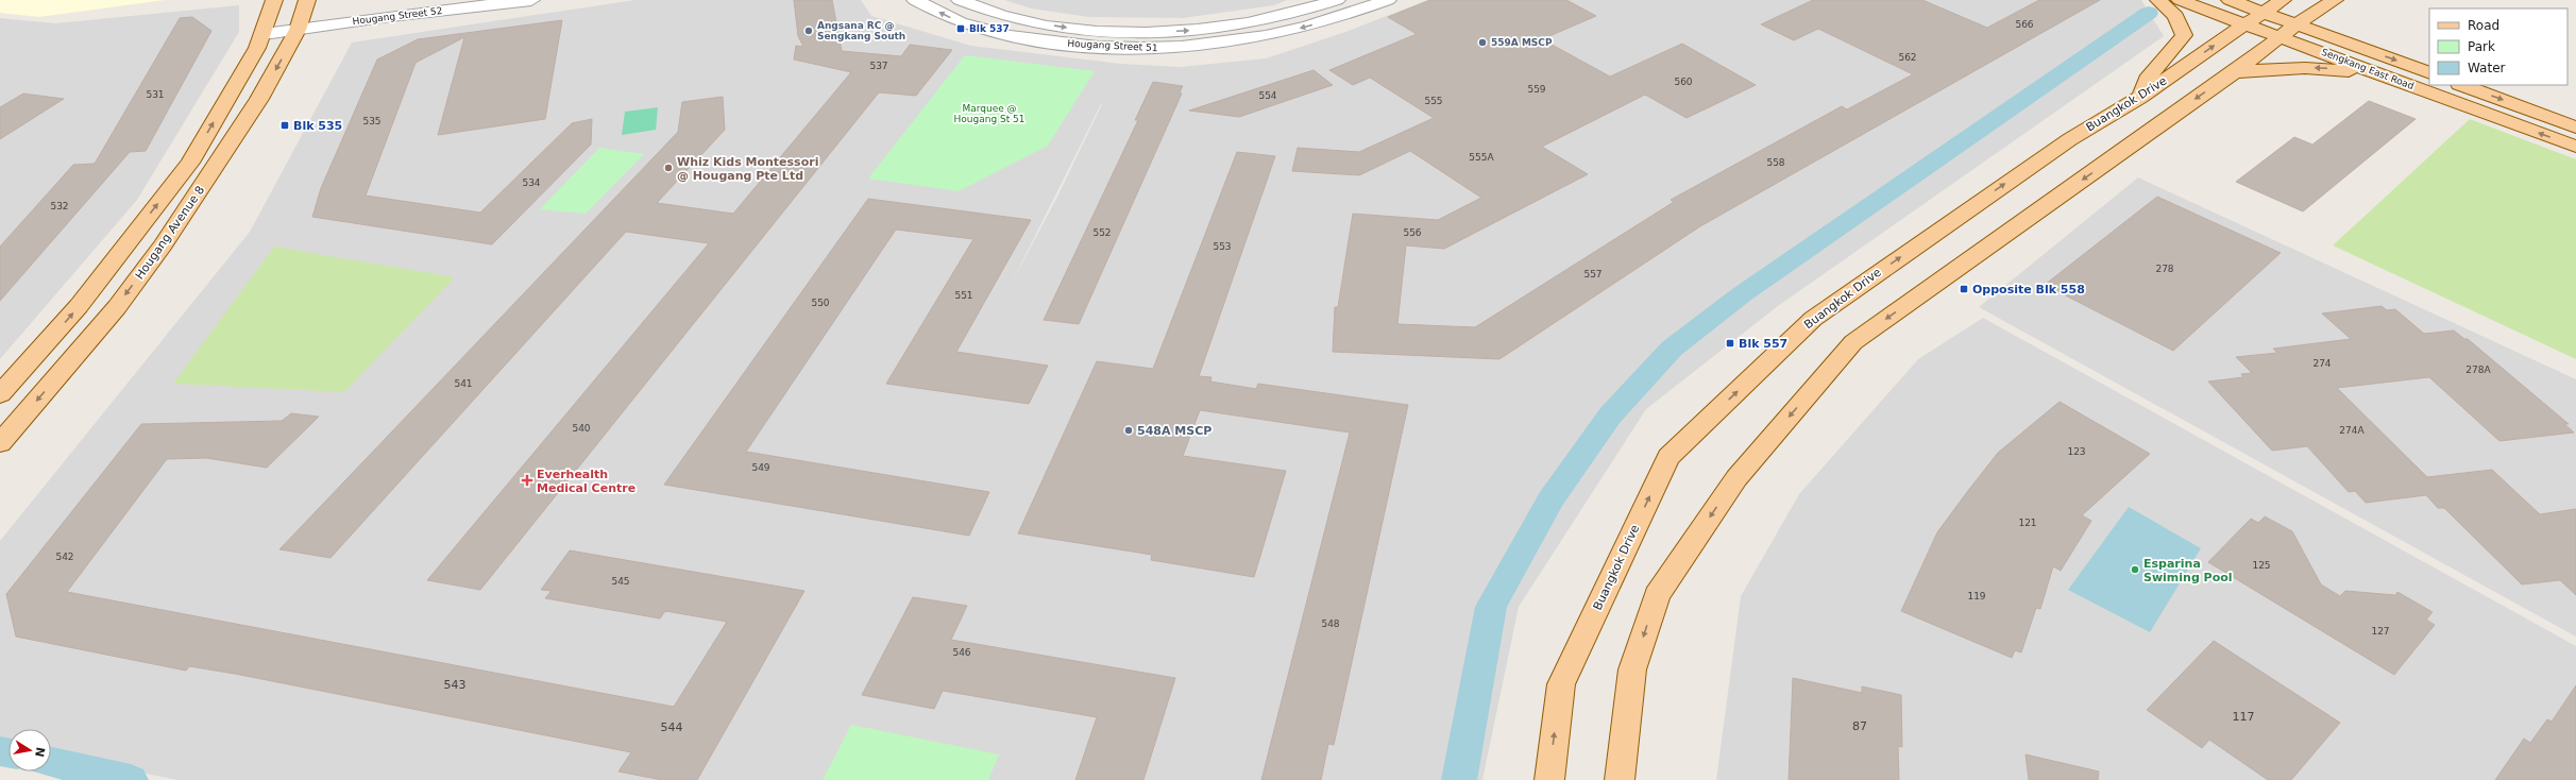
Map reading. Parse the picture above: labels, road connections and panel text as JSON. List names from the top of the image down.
{
  "streets": {
    "main road": ["Sengkang East Road", "Buangkok Drive", "Hougang Avenue 8"],
    "street": ["Hougang Street 52", "Hougang Street 51"]
  },
  "crossings": [
    ["Hougang Street 52", "Hougang Avenue 8"],
    ["Sengkang East Road", "Buangkok Drive"]
  ],
  "parks": ["Marquee @ Hougang St 51"],
  "places": {
    "transit": [
      "Blk 537",
      "Blk 535",
      "Opposite Blk 558",
      "Blk 557"
    ],
    "other": [
      "Angsana RC @ Sengkang South",
      "559A MSCP",
      "Whiz Kids Montessori @ Hougang Pte Ltd",
      "548A MSCP",
      "Esparina Swiming Pool"
    ],
    "health": ["Everhealth Medical Centre"]
  },
  "house_numbers": [
    "566",
    "562",
    "537",
    "560",
    "559",
    "531",
    "554",
    "555",
    "535",
    "555A",
    "558",
    "534",
    "532",
    "552",
    "556",
    "553",
    "278",
    "557",
    "551",
    "550",
    "274",
    "278A",
    "541",
    "540",
    "274A",
    "123",
    "549",
    "121",
    "542",
    "125",
    "545",
    "119",
    "548",
    "127",
    "546",
    "543",
    "117",
    "87",
    "544"
  ],
  "legend": ["Road", "Park", "Water"],
  "north": "right"
}
